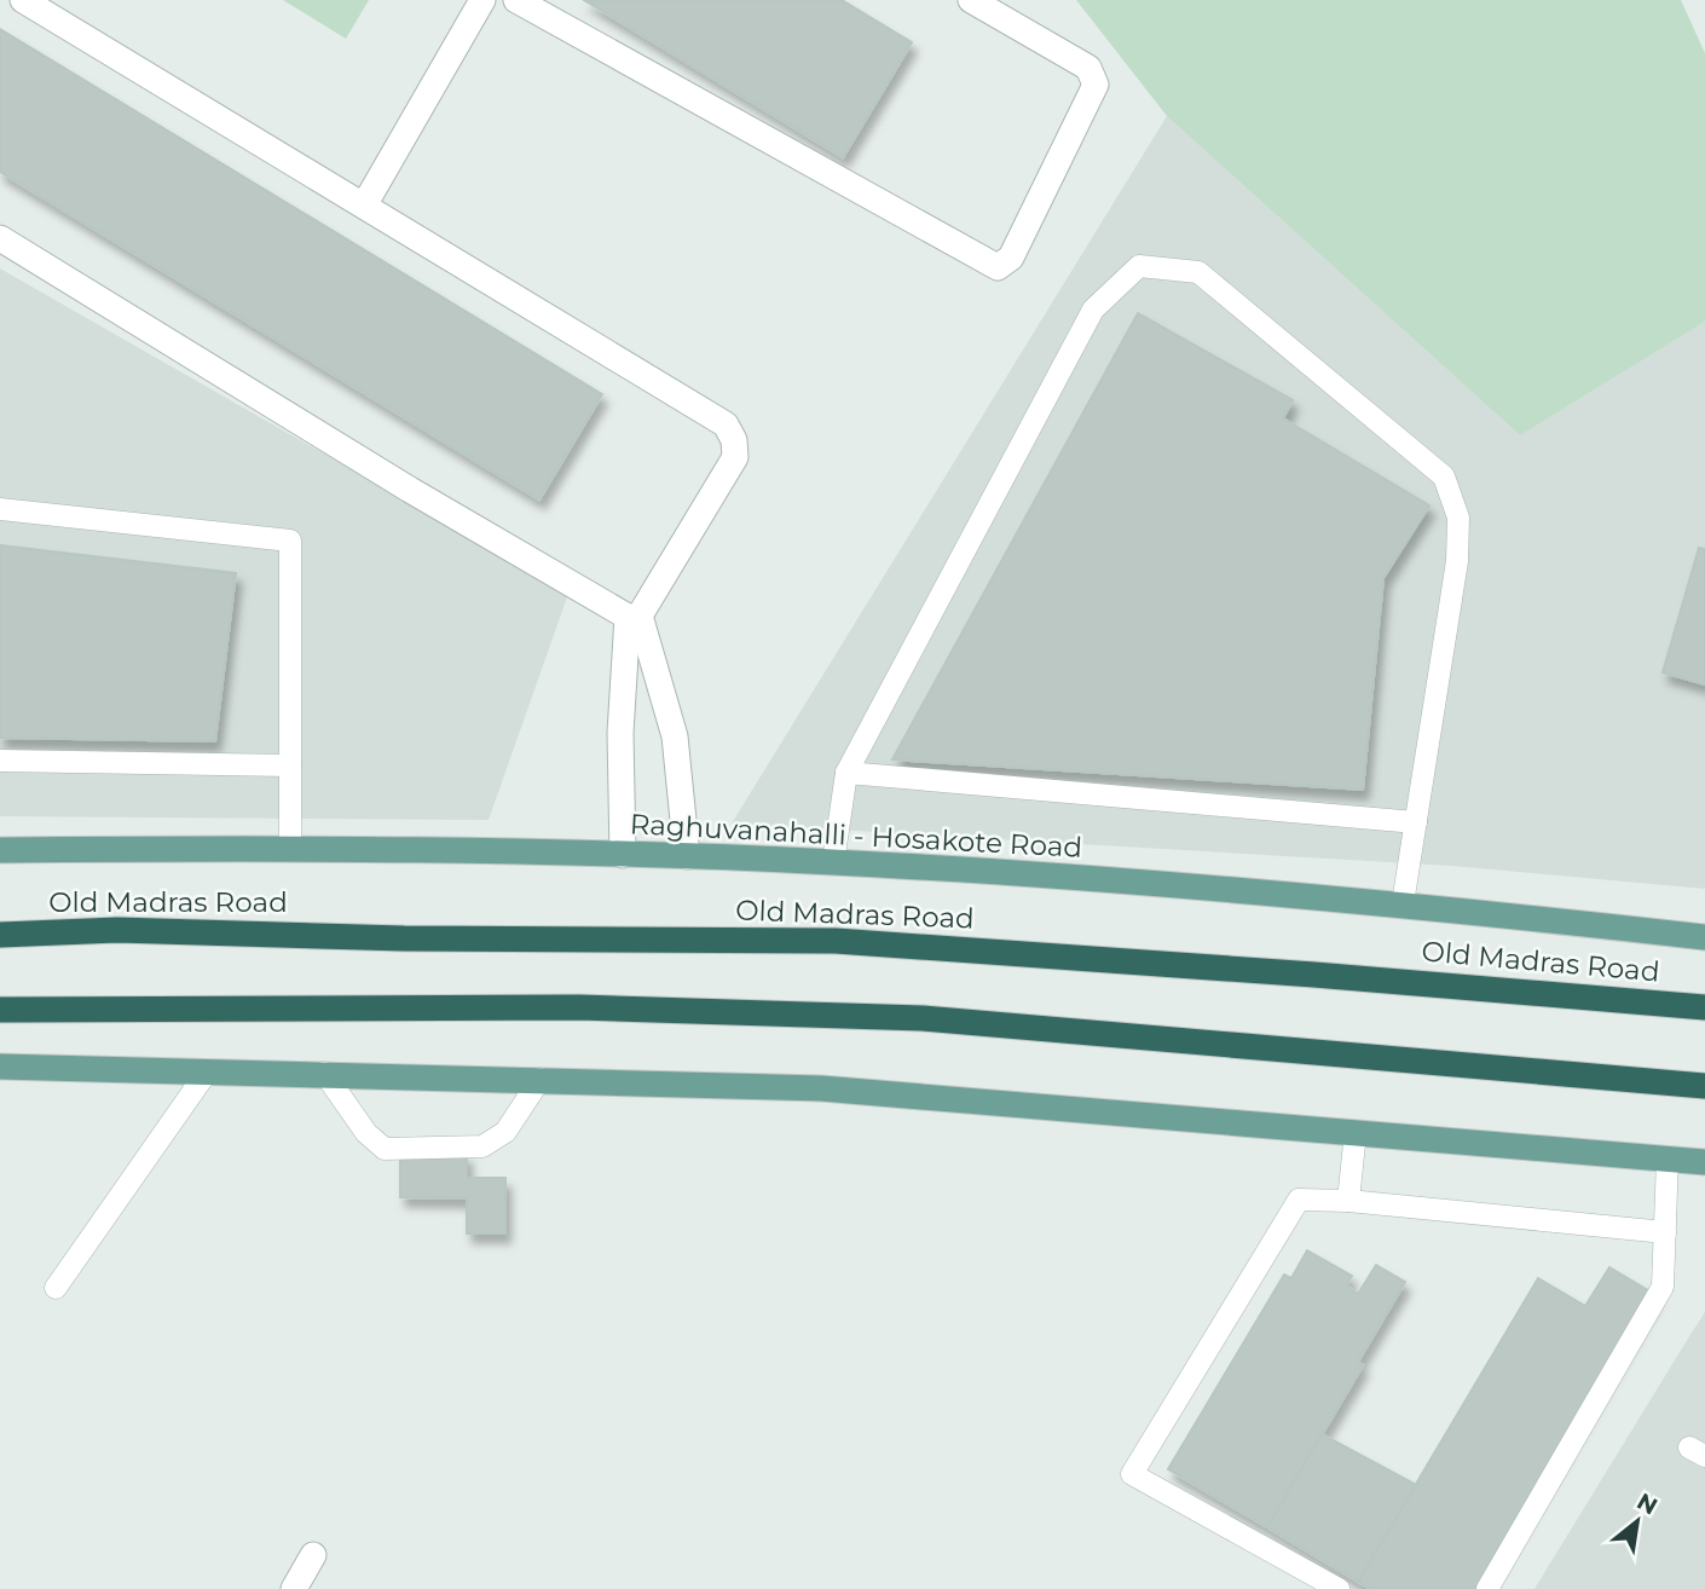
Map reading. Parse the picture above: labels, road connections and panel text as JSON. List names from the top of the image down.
{
  "streets": {
    "highway": ["Old Madras Road"],
    "main road": ["Raghuvanahalli - Hosakote Road"]
  },
  "north": "top right"
}
